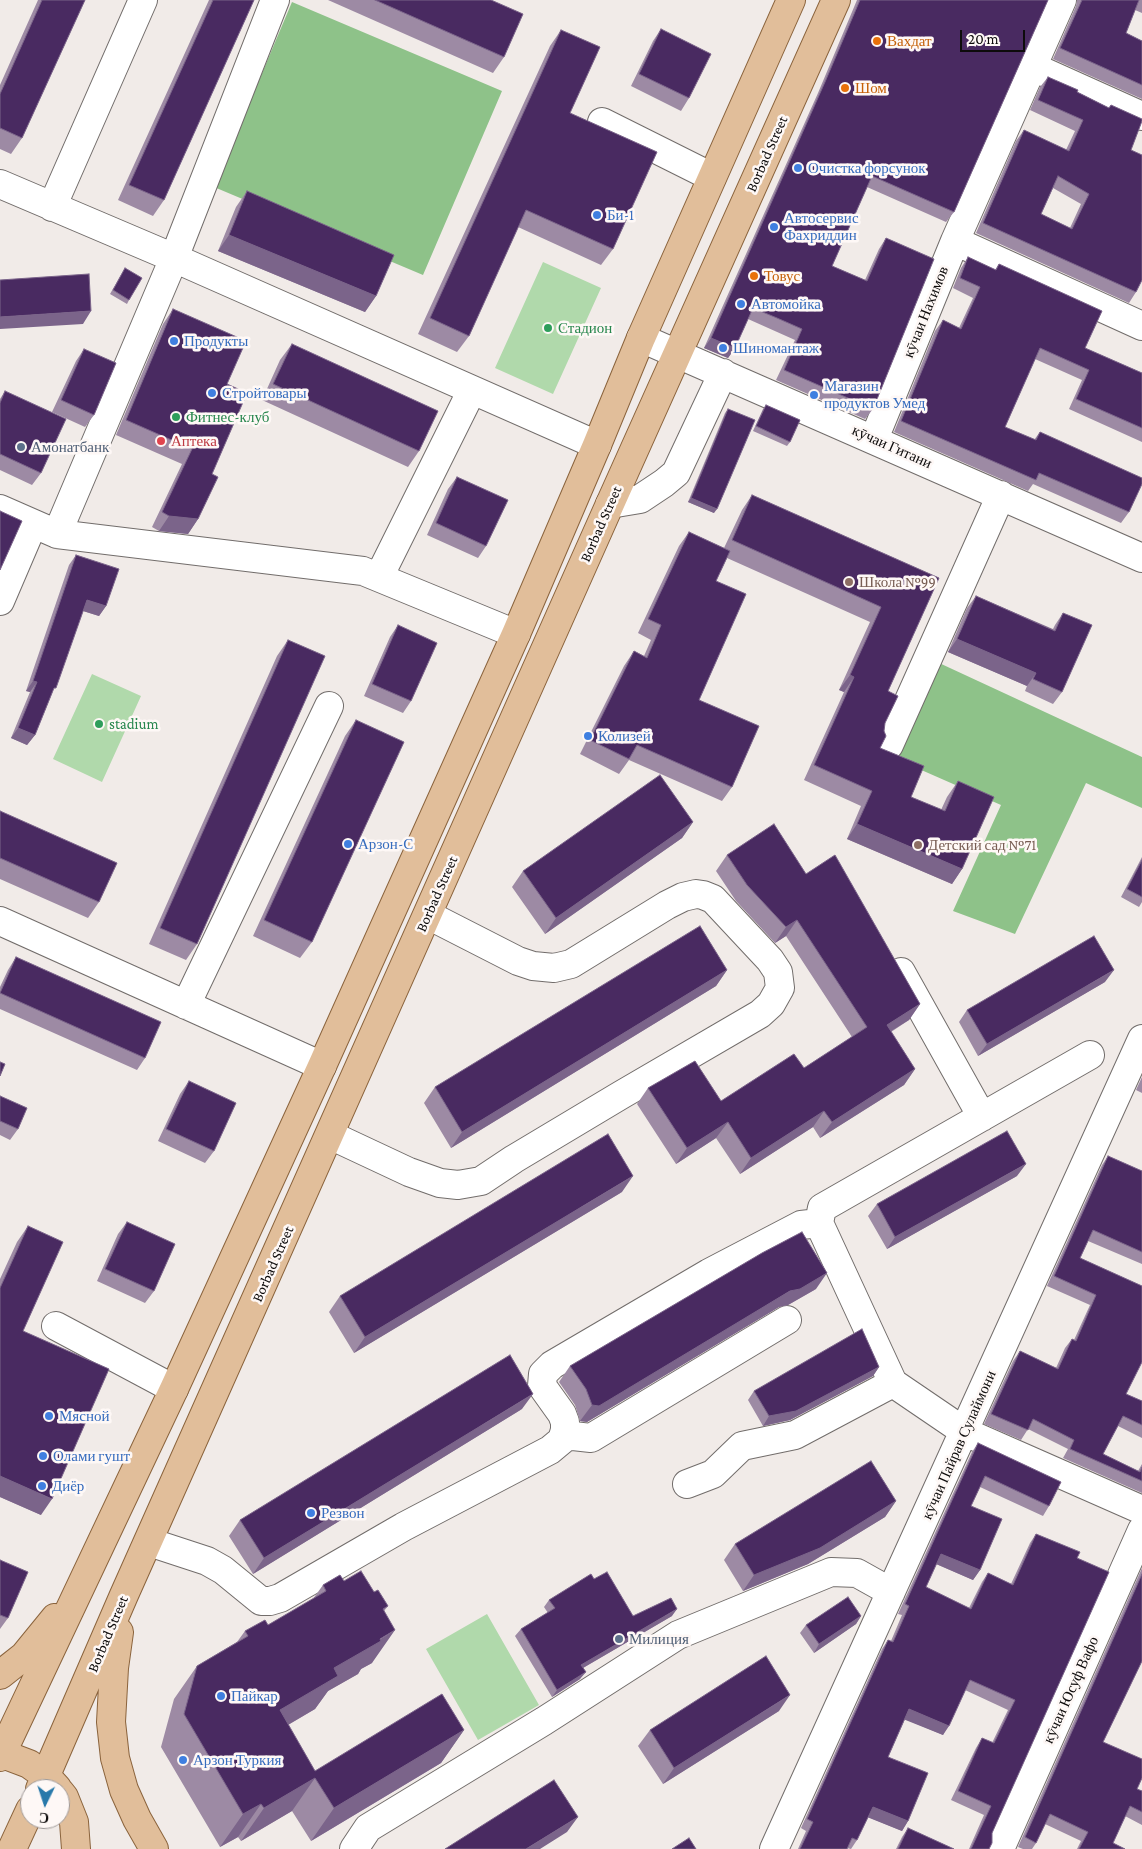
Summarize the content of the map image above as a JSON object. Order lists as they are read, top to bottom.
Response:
{
  "streets": {
    "main road": ["Borbad Street"],
    "street": [
      "кӯчаи Нахимов",
      "кӯчаи Гитани",
      "кӯчаи Пайрав Сулаймони",
      "кӯчаи Юсуф Вафо"
    ]
  },
  "crossings": [
    ["Borbad Street", "кӯчаи Гитани"],
    ["кӯчаи Нахимов", "кӯчаи Гитани"]
  ],
  "places": [
    "Вахдат",
    "Шом",
    "Очистка форсунок",
    "Би-1",
    "Автосервис Фахриддин",
    "Товус",
    "Автомойка",
    "Стадион",
    "Продукты",
    "Шиномантаж",
    "Стройтовары",
    "Магазин продуктов Умед",
    "Фитнес-клуб",
    "Аптека",
    "Амонатбанк",
    "Школа №99",
    "stadium",
    "Колизей",
    "Арзон-С",
    "Детский сад №71",
    "Мясной",
    "Олами гушт",
    "Диëр",
    "Резвон",
    "Милиция",
    "Пайкар",
    "Арзон Туркия"
  ],
  "scale_bar": "20 m",
  "north": "bottom"
}
